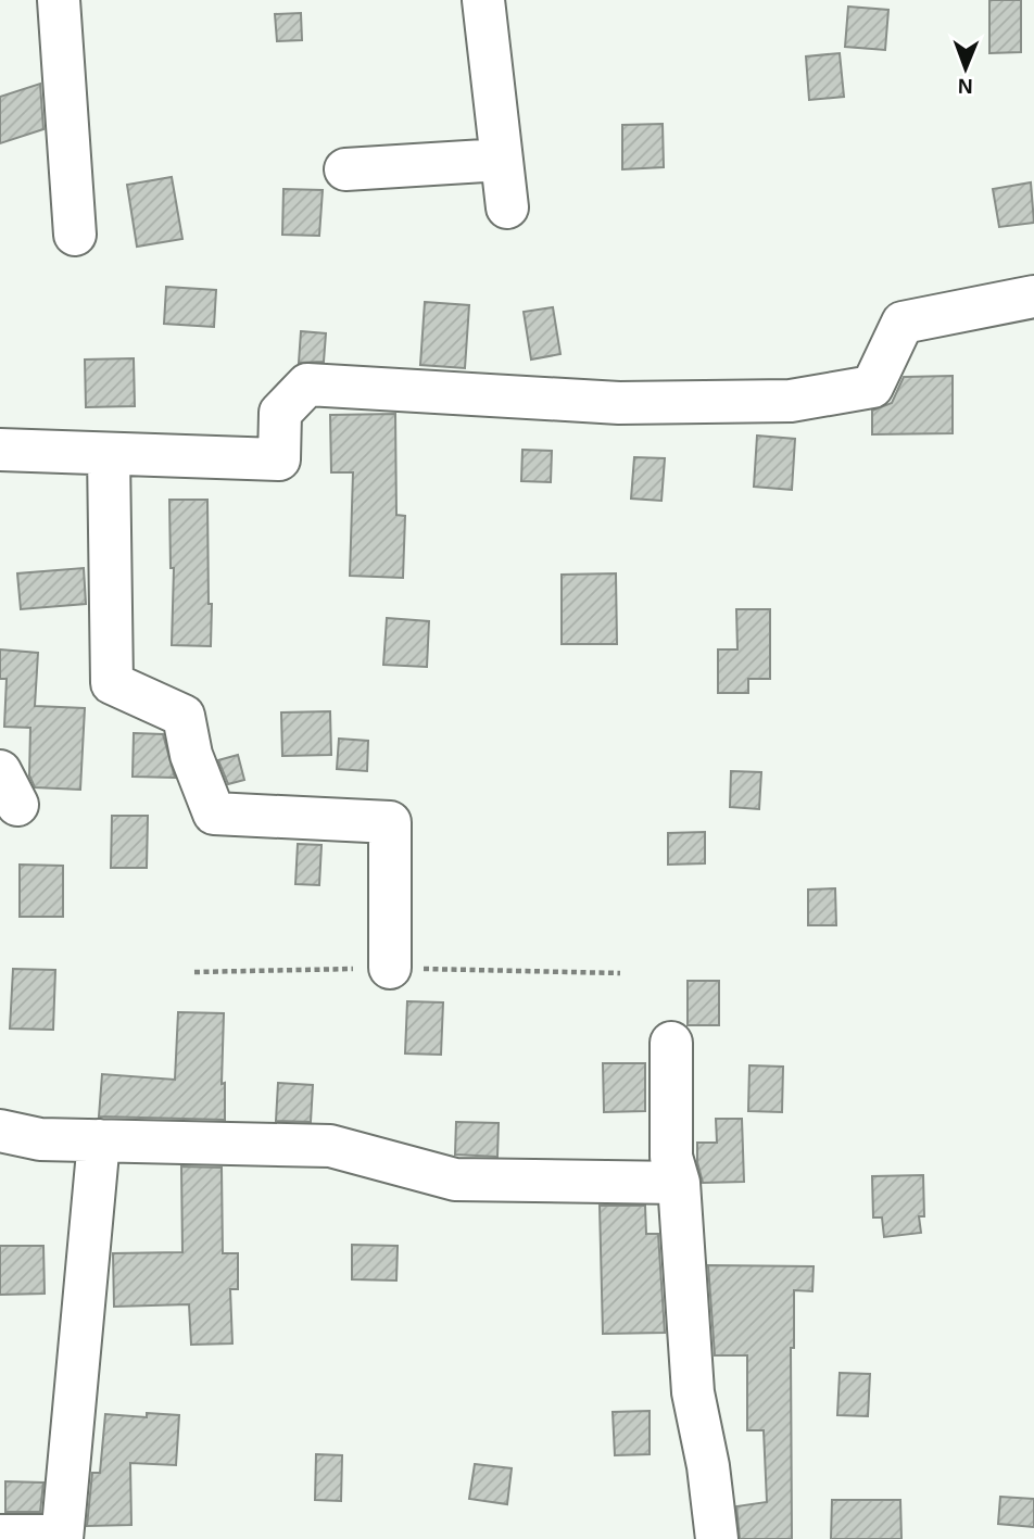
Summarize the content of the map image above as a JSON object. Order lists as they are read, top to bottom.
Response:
{
  "north": "bottom"
}
